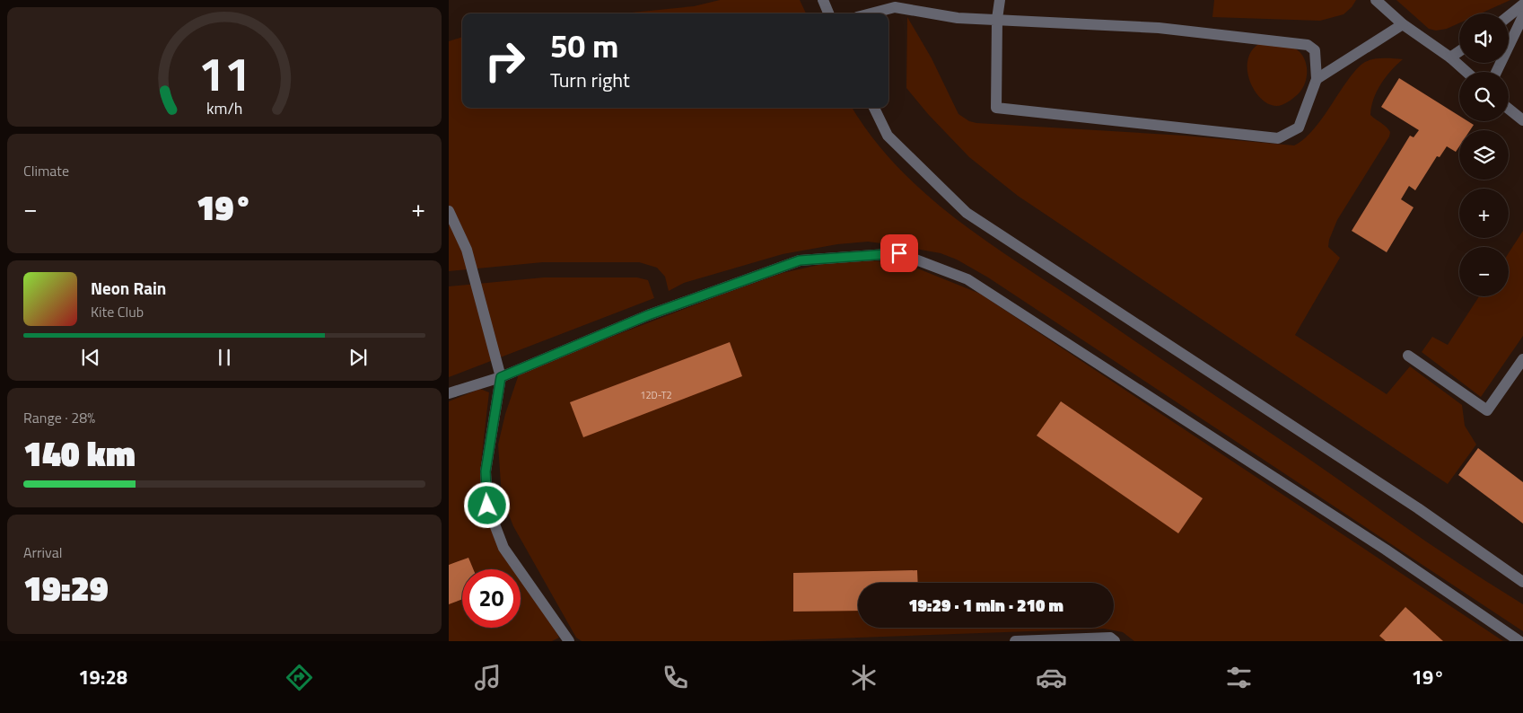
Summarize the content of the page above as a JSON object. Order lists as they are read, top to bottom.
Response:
{
  "house_numbers": ["12D-T2"],
  "page": {
    "map_buttons": ["+", "−"],
    "turn": ["50 m", "Turn right"],
    "tile": [
      "Climate",
      ["Range · 28%", "140 km"],
      ["Arrival", "19:29"]
    ],
    "heat": ["−", "19°", "+"],
    "song": ["Neon Rain", "Kite Club"],
    "limit": "20",
    "trip": "19:29 · 1 min · 210 m",
    "tabs": ["19:28", "19°"],
    "gauge": ["11", "km/h"]
  }
}
